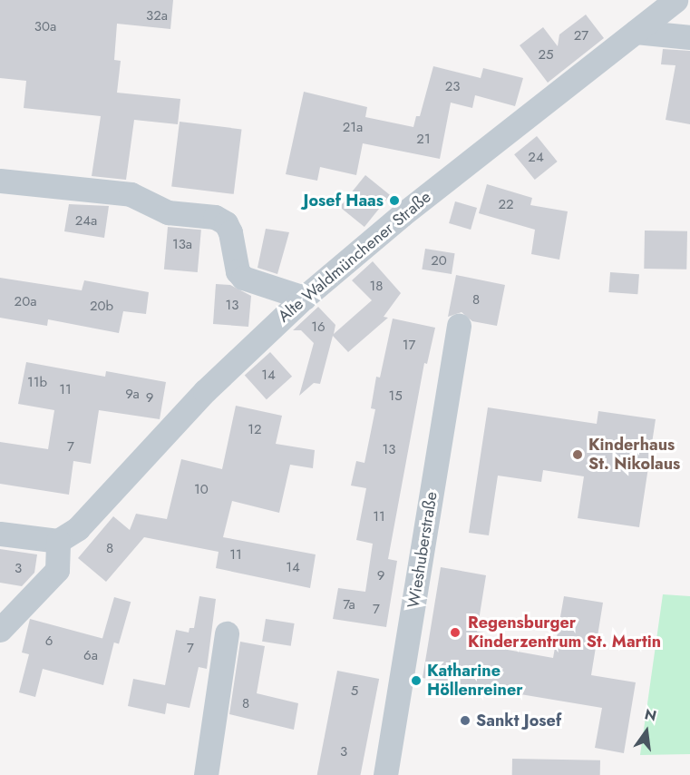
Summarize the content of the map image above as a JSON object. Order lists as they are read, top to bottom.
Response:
{
  "streets": {
    "street": ["Alte Waldmünchener Straße", "Wieshuberstraße"]
  },
  "places": [
    "Josef Haas",
    "Kinderhaus St. Nikolaus",
    "Regensburger Kinderzentrum St. Martin",
    "Katharine Höllenreiner",
    "Sankt Josef"
  ],
  "house_numbers": [
    "32a",
    "30a",
    "27",
    "25",
    "23",
    "21a",
    "21",
    "24",
    "22",
    "24a",
    "13a",
    "20",
    "18",
    "8",
    "20a",
    "13",
    "20b",
    "16",
    "17",
    "14",
    "11b",
    "11",
    "9a",
    "15",
    "9",
    "12",
    "7",
    "13",
    "10",
    "11",
    "8",
    "11",
    "14",
    "3",
    "9",
    "7a",
    "7",
    "6",
    "7",
    "6a",
    "5",
    "8",
    "3"
  ],
  "north": "top"
}
